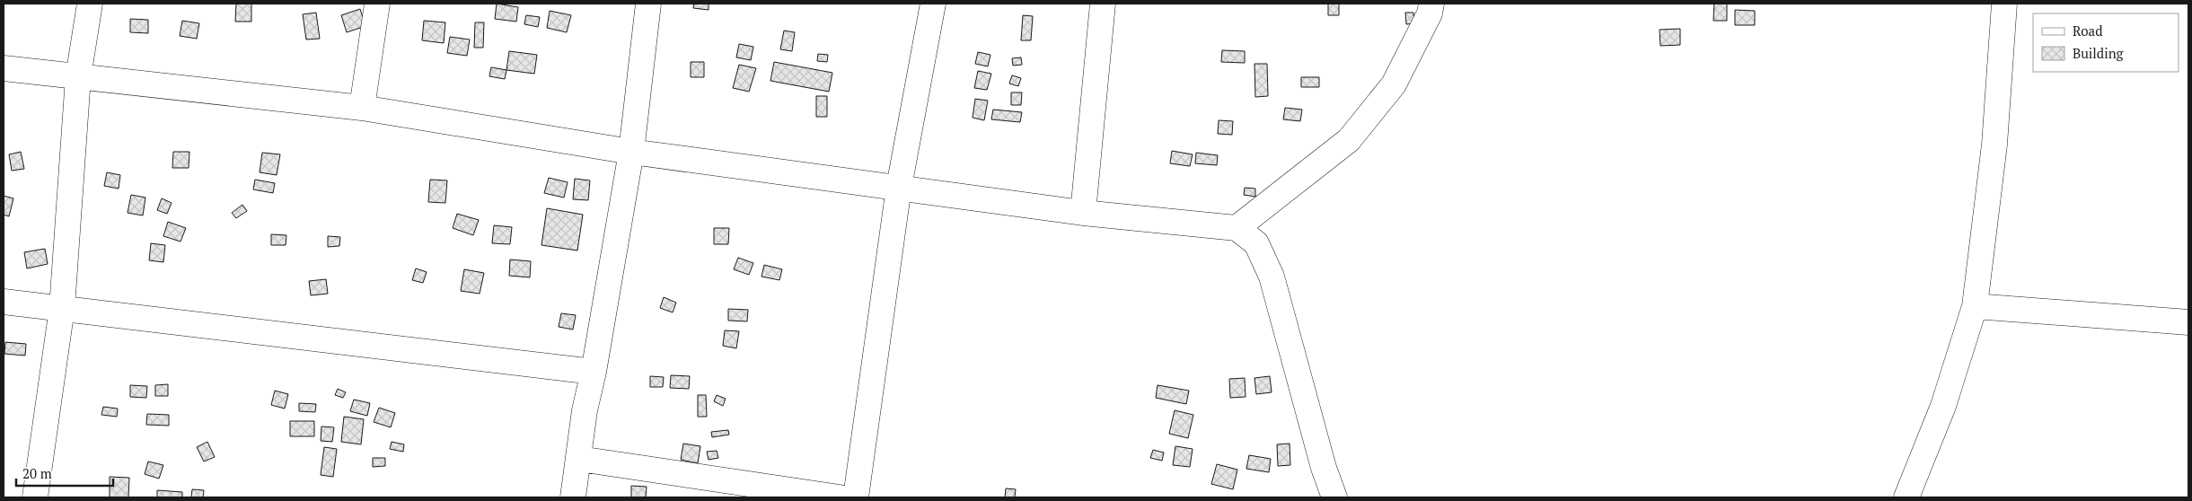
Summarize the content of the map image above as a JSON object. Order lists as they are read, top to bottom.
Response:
{
  "legend": ["Road", "Building"],
  "scale_bar": "20 m"
}
